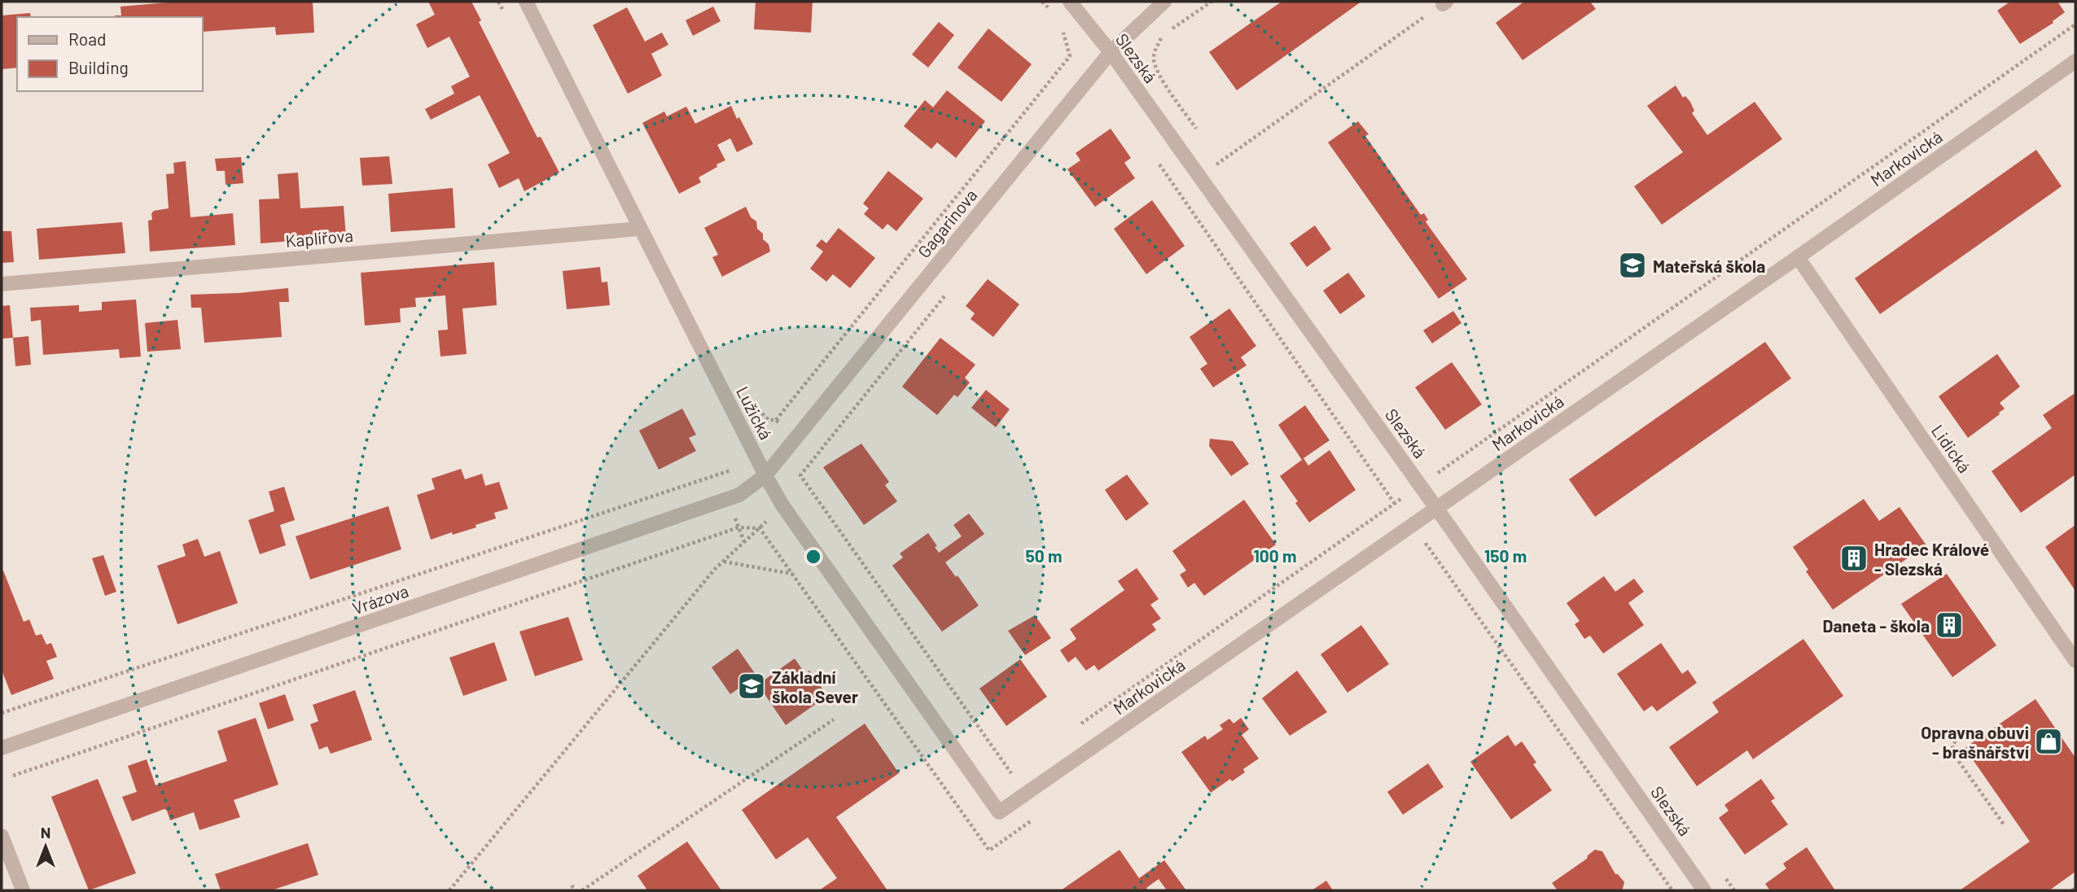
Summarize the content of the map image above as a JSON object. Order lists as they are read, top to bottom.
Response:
{
  "streets": {
    "street": [
      "Slezská",
      "Markovická",
      "Gagarinova",
      "Kaplířova",
      "Lužická",
      "Lidická",
      "Vrázova"
    ]
  },
  "crossings": [
    ["Slezská", "Markovická"],
    ["Slezská", "Gagarinova"],
    ["Markovická", "Lužická"],
    ["Markovická", "Lidická"],
    ["Gagarinova", "Lužická"],
    ["Gagarinova", "Vrázova"],
    ["Kaplířova", "Lužická"],
    ["Lužická", "Vrázova"]
  ],
  "places": {
    "school or university": ["Mateřská škola", "Základní škola Sever"],
    "building": ["Hradec Králové - Slezská", "Daneta - škola"],
    "shop": ["Opravna obuvi - brašnářství"]
  },
  "legend": ["Road", "Building"],
  "north": "top",
  "rings": ["50 m", "100 m", "150 m"]
}
